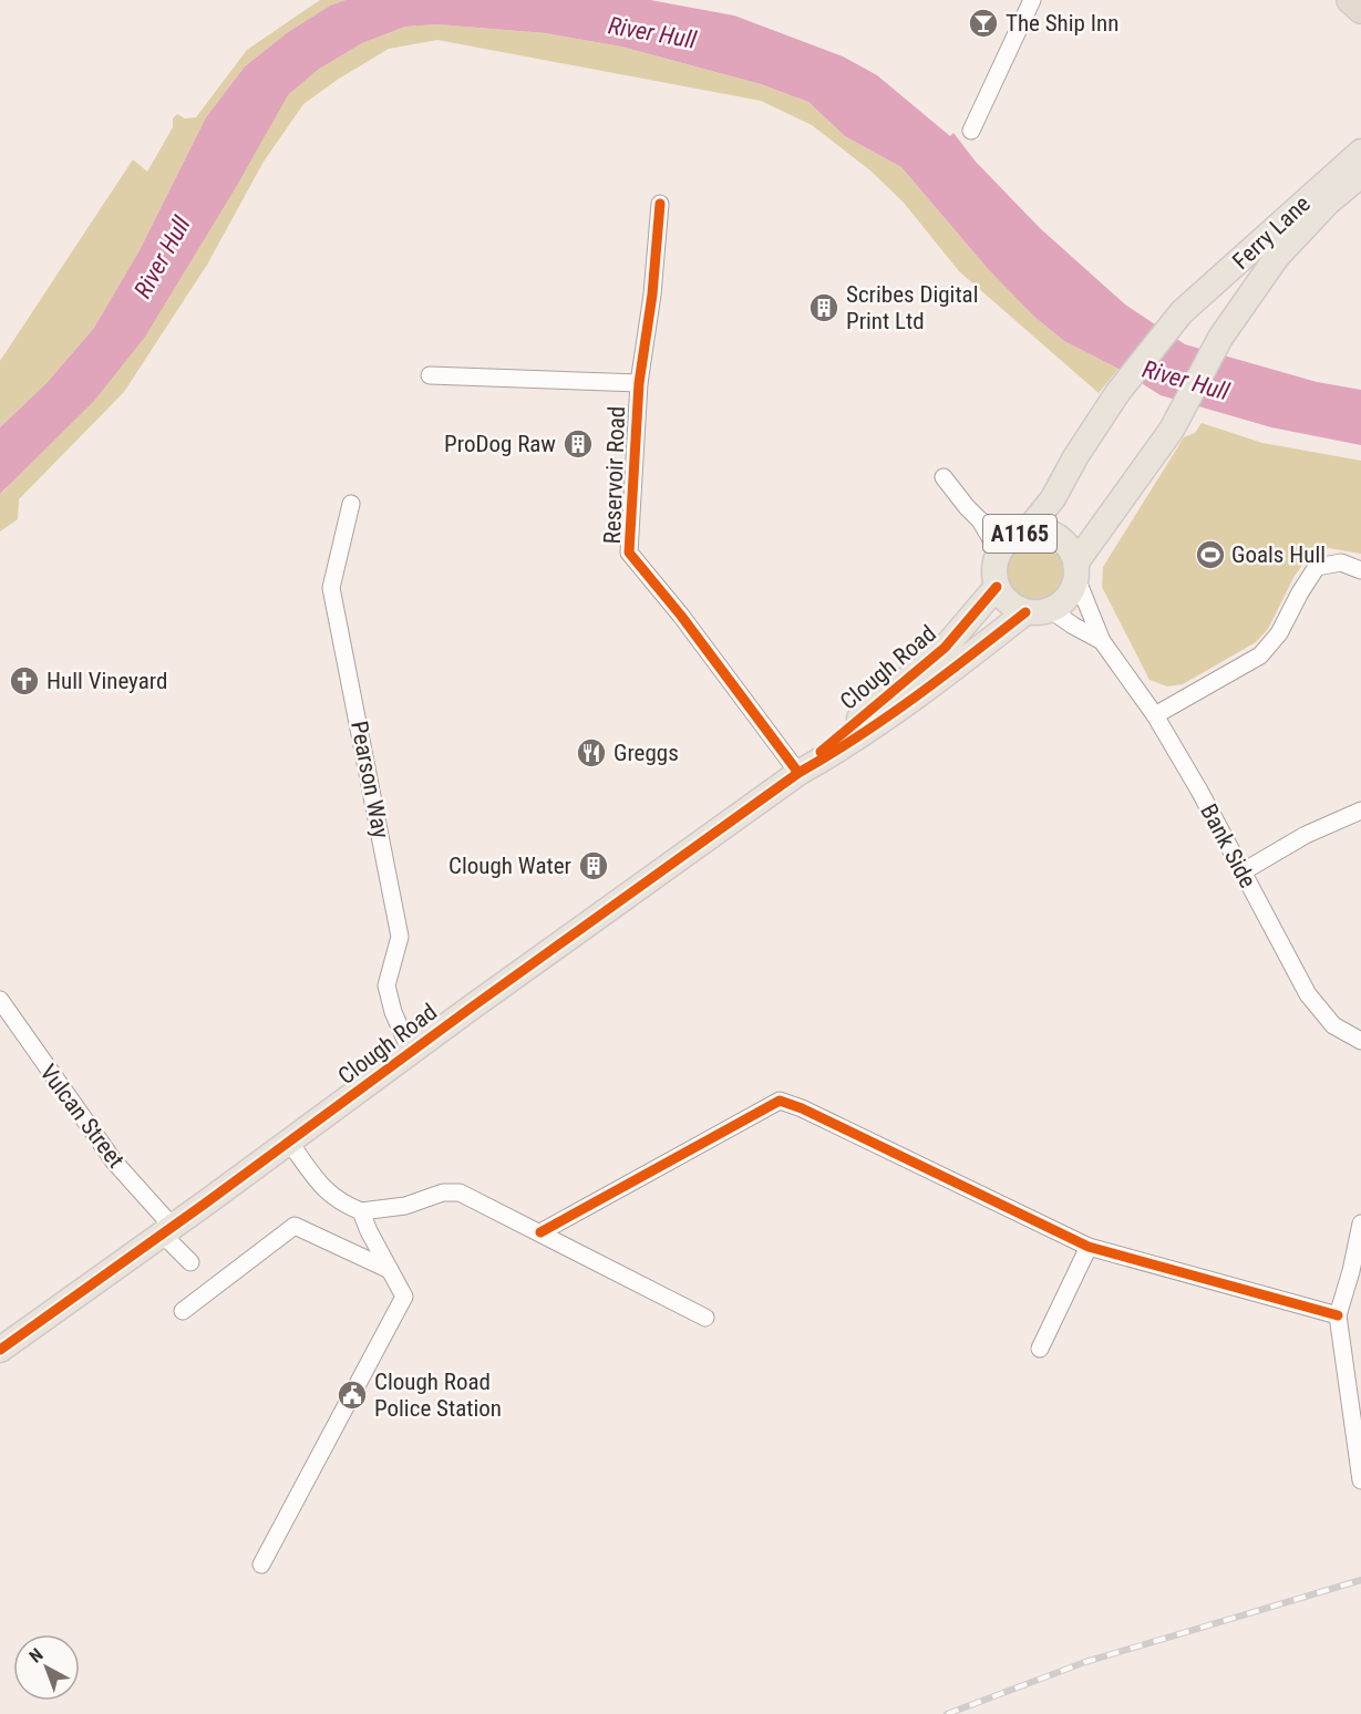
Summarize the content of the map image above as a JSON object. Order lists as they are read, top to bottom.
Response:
{
  "streets": {
    "main road": ["Ferry Lane", "A1165", "Clough Road"],
    "street": [
      "Reservoir Road",
      "Pearson Way",
      "Bank Side",
      "Vulcan Street"
    ]
  },
  "crossings": [
    ["Ferry Lane", "A1165"],
    ["Ferry Lane", "Clough Road"],
    ["Ferry Lane", "Bank Side"],
    ["Reservoir Road", "Clough Road"],
    ["A1165", "Clough Road"],
    ["A1165", "Bank Side"],
    ["Clough Road", "Pearson Way"],
    ["Clough Road", "Bank Side"],
    ["Clough Road", "Vulcan Street"]
  ],
  "water": ["River Hull"],
  "places": {
    "bar": ["The Ship Inn"],
    "building": ["Scribes Digital Print Ltd", "ProDog Raw", "Clough Water"],
    "sports": ["Goals Hull"],
    "church": ["Hull Vineyard"],
    "restaurant": ["Greggs"],
    "public building": ["Clough Road Police Station"]
  },
  "north": "top left"
}
